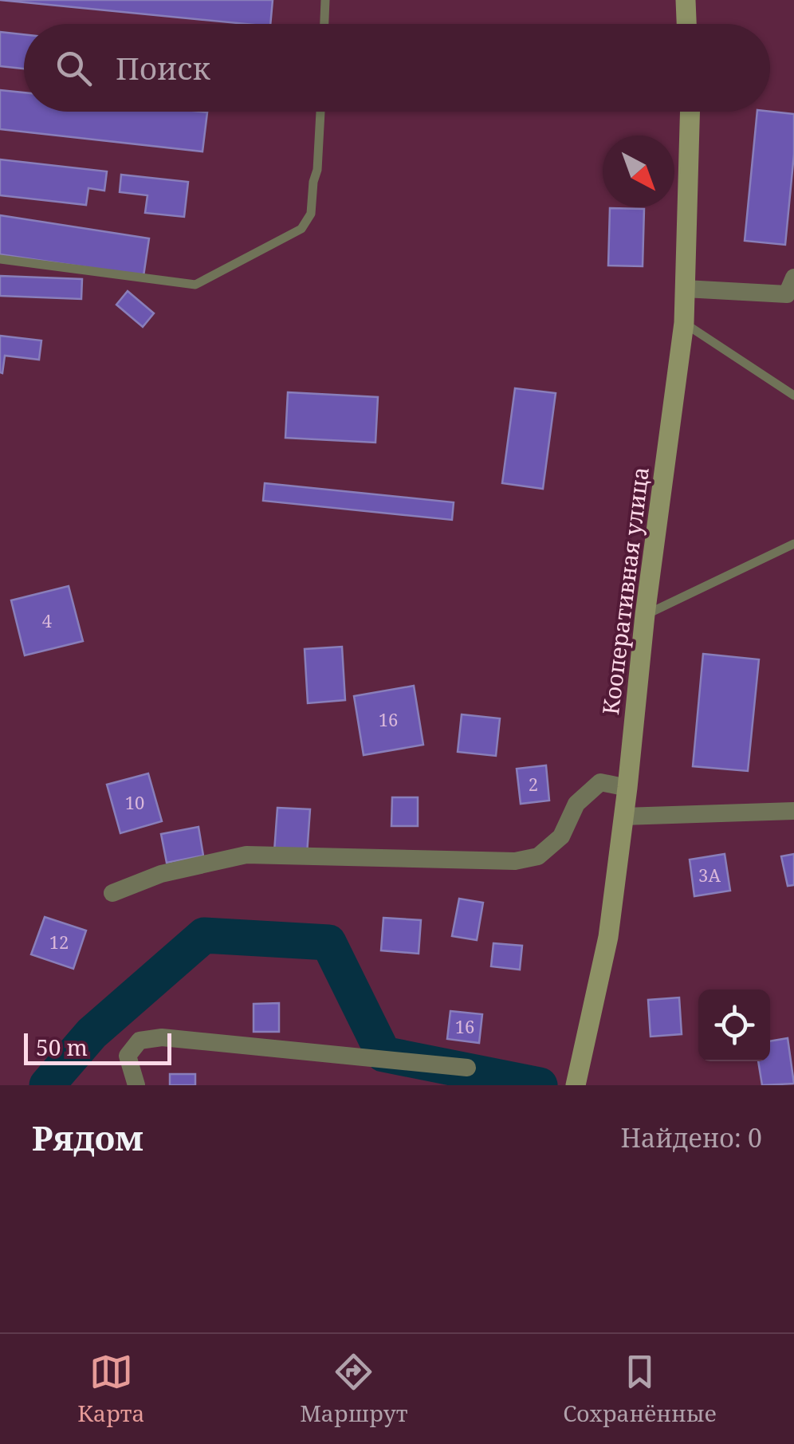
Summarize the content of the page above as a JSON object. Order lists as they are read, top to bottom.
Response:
{
  "streets": {
    "main road": ["Кооперативная улица"]
  },
  "house_numbers": [
    "4",
    "16",
    "2",
    "10",
    "3А",
    "12",
    "16"
  ],
  "scale_bar": "50 m",
  "north": "bottom right",
  "page": {
    "search": "Поиск",
    "scale": "50 m",
    "heading": ["Рядом", "Найдено: 0"],
    "nav": ["Карта", "Маршрут", "Сохранённые"]
  }
}
